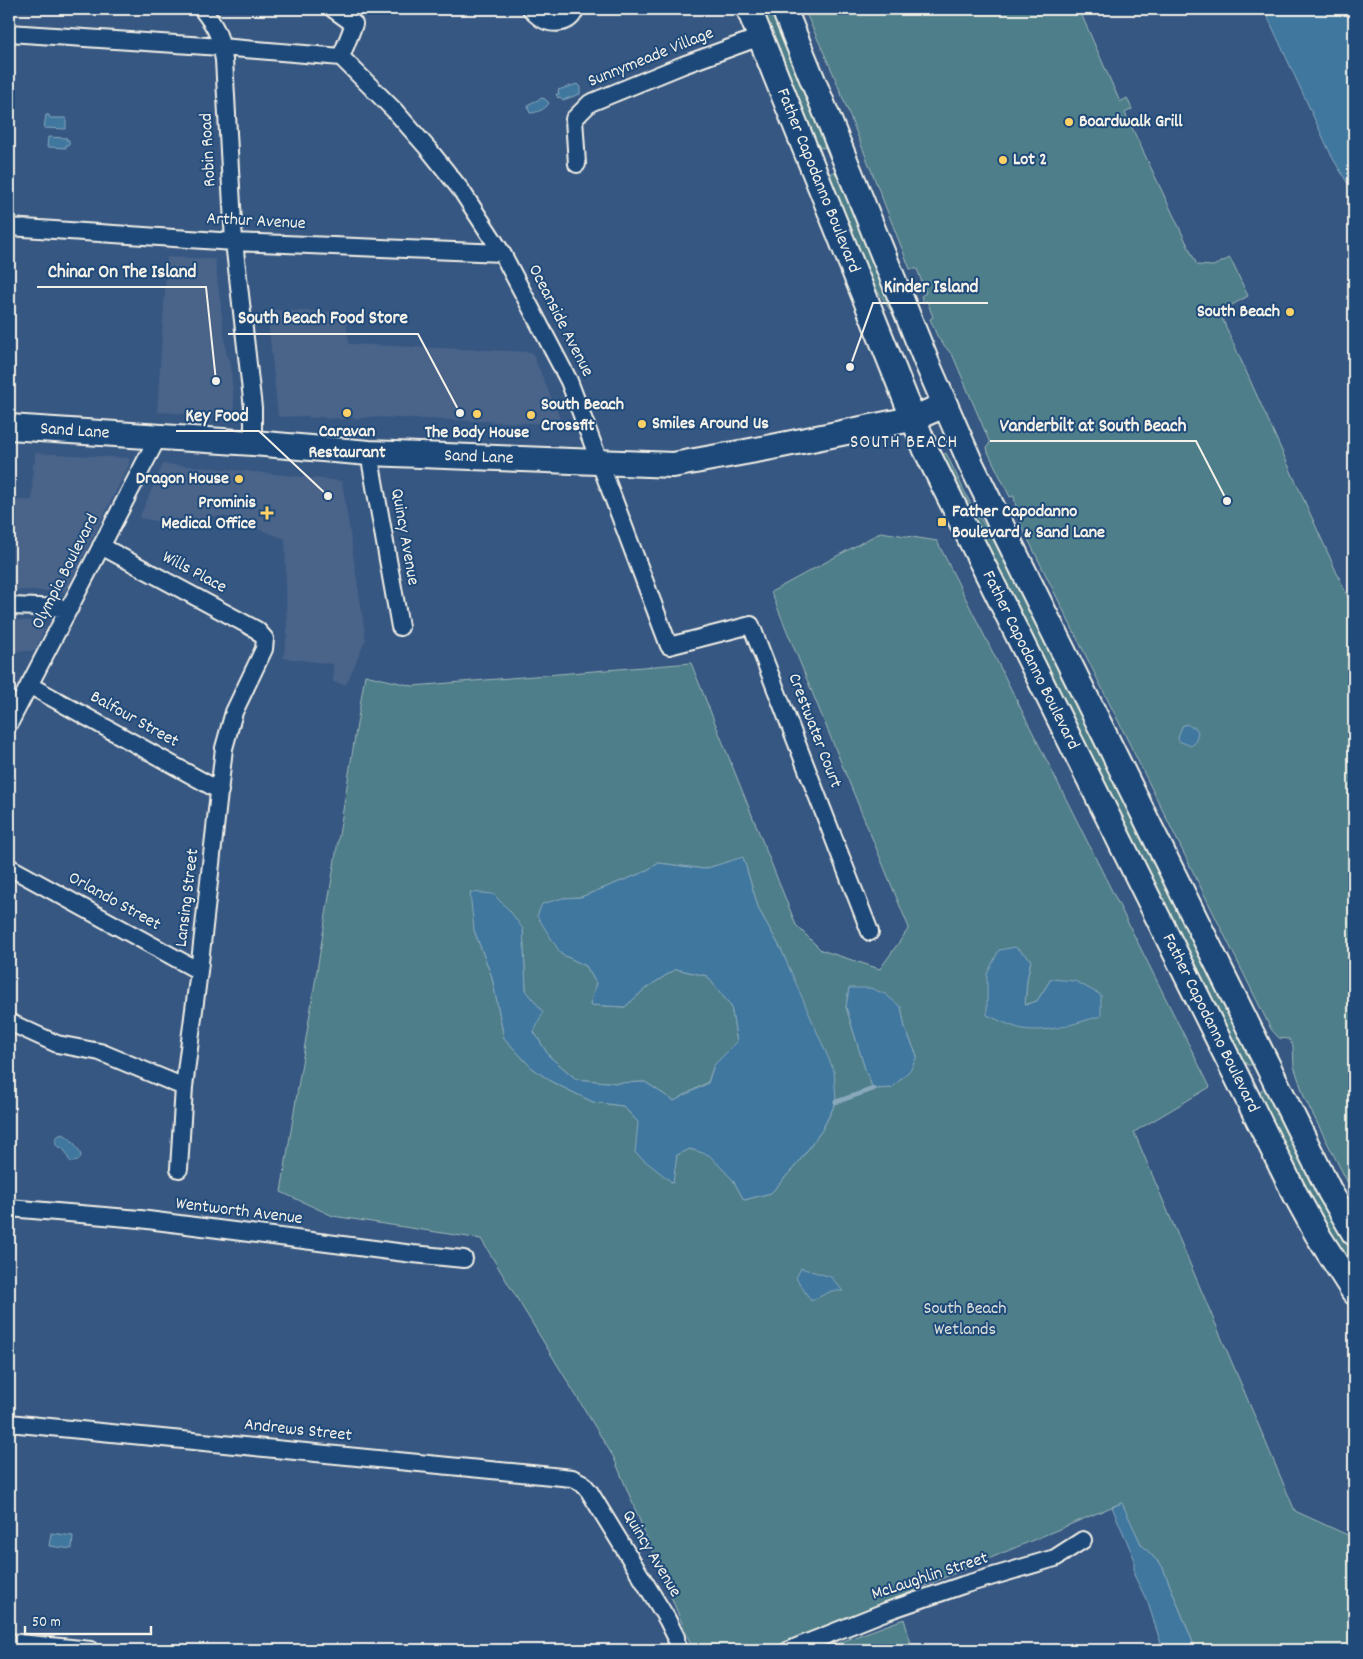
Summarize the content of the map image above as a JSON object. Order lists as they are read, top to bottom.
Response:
{
  "streets": {
    "main road": ["Father Capodanno Boulevard", "Sand Lane"],
    "street": [
      "Sunnymeade Village",
      "Robin Road",
      "Arthur Avenue",
      "Oceanside Avenue",
      "Quincy Avenue",
      "Olympia Boulevard",
      "Wills Place",
      "Balfour Street",
      "Crestwater Court",
      "Lansing Street",
      "Orlando Street",
      "Wentworth Avenue",
      "Andrews Street",
      "McLaughlin Street"
    ]
  },
  "crossings": [
    ["Sunnymeade Village", "Father Capodanno Boulevard"],
    ["Robin Road", "Arthur Avenue"],
    ["Robin Road", "Sand Lane"],
    ["Father Capodanno Boulevard", "Sand Lane"],
    ["Arthur Avenue", "Oceanside Avenue"],
    ["Oceanside Avenue", "Sand Lane"],
    ["Oceanside Avenue", "Crestwater Court"],
    ["Sand Lane", "Quincy Avenue"],
    ["Sand Lane", "Olympia Boulevard"],
    ["Quincy Avenue", "Andrews Street"],
    ["Olympia Boulevard", "Wills Place"],
    ["Olympia Boulevard", "Balfour Street"],
    ["Wills Place", "Lansing Street"],
    ["Balfour Street", "Lansing Street"],
    ["Lansing Street", "Orlando Street"]
  ],
  "districts": ["SOUTH BEACH"],
  "parks": ["South Beach Wetlands"],
  "places": {
    "other": [
      "Boardwalk Grill",
      "Lot 2",
      "South Beach",
      "Kinder Island",
      "Chinar On The Island",
      "Caravan Restaurant",
      "South Beach Food Store",
      "The Body House",
      "South Beach Crossfit",
      "Smiles Around Us",
      "Dragon House",
      "Key Food",
      "Vanderbilt at South Beach"
    ],
    "health": ["Prominis Medical Office"],
    "transit": ["Father Capodanno Boulevard & Sand Lane"]
  },
  "scale_bar": "50 m"
}
